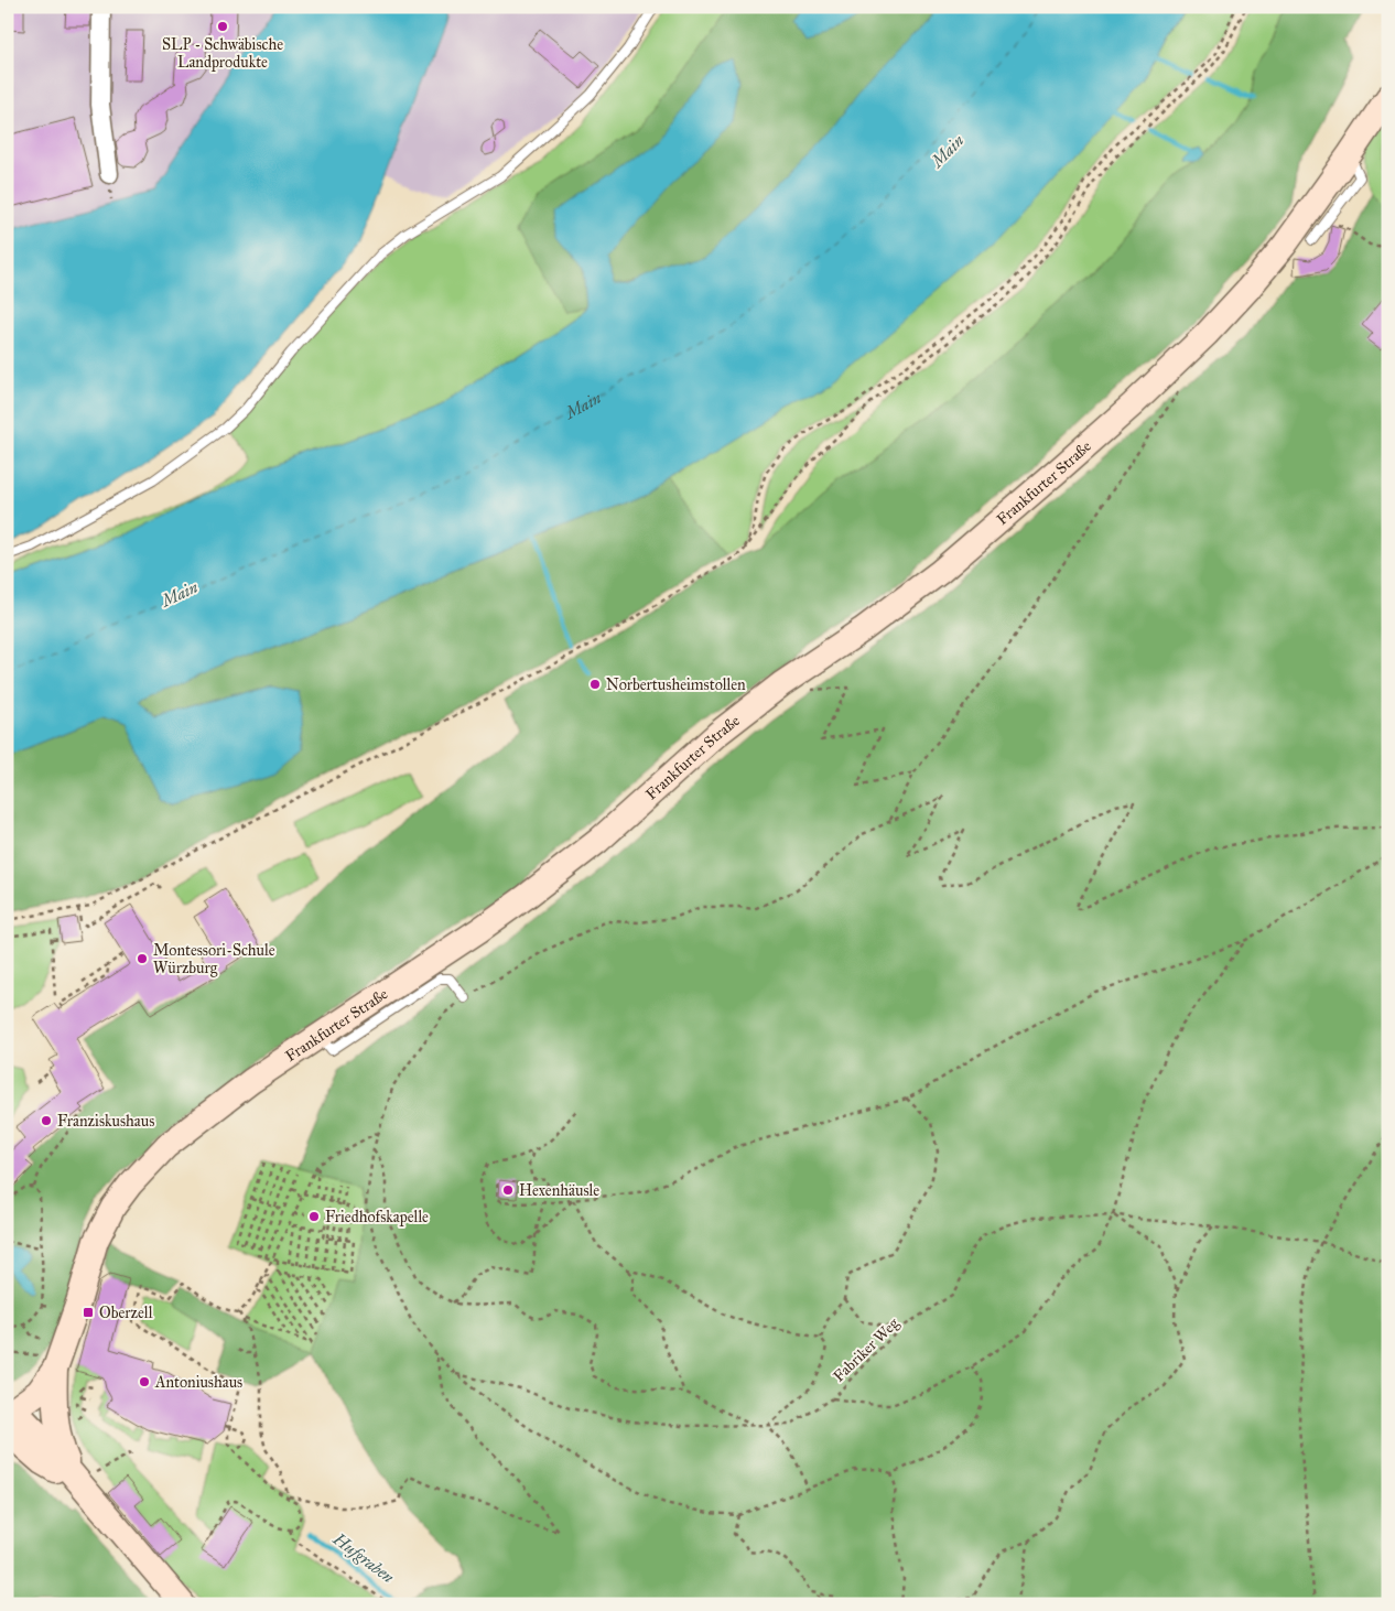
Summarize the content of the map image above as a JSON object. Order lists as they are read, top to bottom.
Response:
{
  "streets": {
    "main road": ["Frankfurter Straße"],
    "path": ["Fabriker Weg"]
  },
  "water": ["Main", "Hufgraben"],
  "places": {
    "other": [
      "SLP - Schwäbische Landprodukte",
      "Norbertusheimstollen",
      "Montessori-Schule Würzburg",
      "Franziskushaus",
      "Hexenhäusle",
      "Friedhofskapelle",
      "Antoniushaus"
    ],
    "transit": ["Oberzell"]
  }
}
